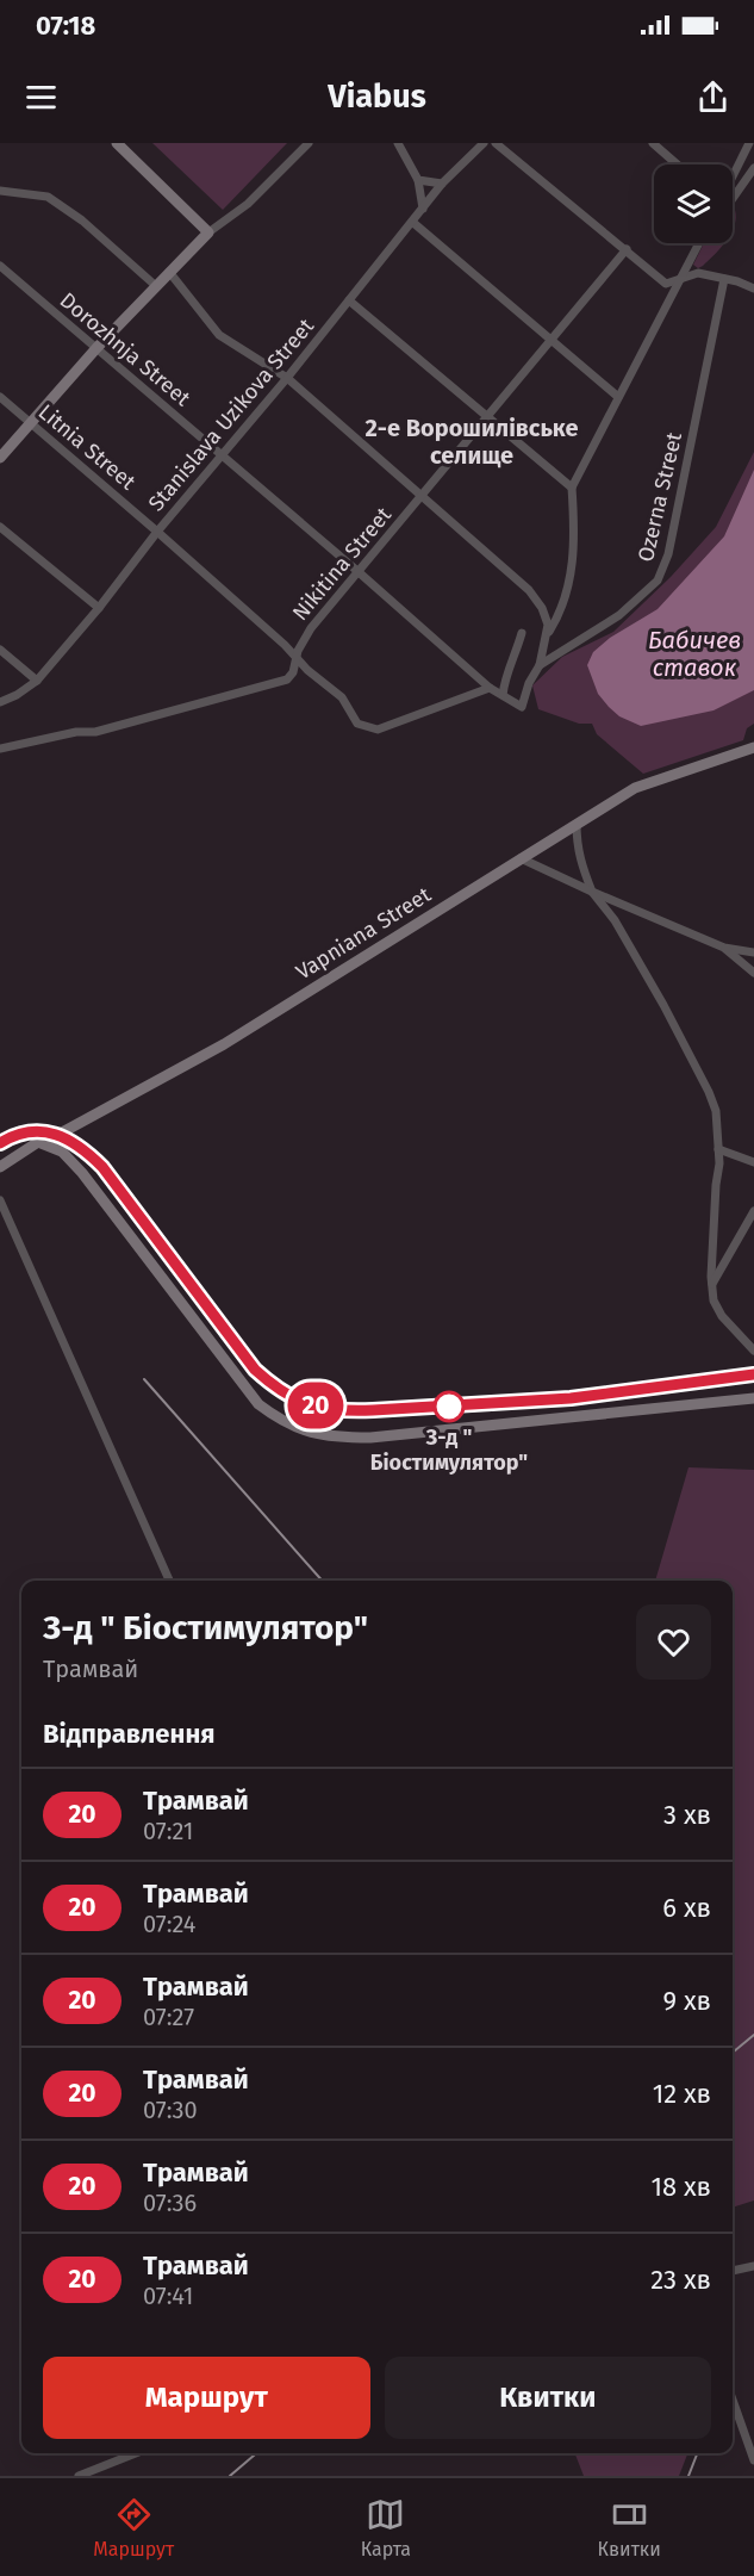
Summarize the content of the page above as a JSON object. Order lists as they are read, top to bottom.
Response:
{
  "streets": {
    "street": [
      "Dorozhnja Street",
      "Stanislava Uzikova Street",
      "Litnia Street",
      "Ozerna Street",
      "Nikitina Street",
      "Vapniana Street"
    ]
  },
  "crossings": [
    ["Dorozhnja Street", "Stanislava Uzikova Street"],
    ["Dorozhnja Street", "Litnia Street"],
    ["Dorozhnja Street", "Ozerna Street"],
    ["Dorozhnja Street", "Nikitina Street"],
    ["Stanislava Uzikova Street", "Litnia Street"],
    ["Litnia Street", "Nikitina Street"]
  ],
  "districts": ["2-е Ворошилівське селище"],
  "water": ["Бабичев ставок"],
  "places": ["З-д \" Біостимулятор\""],
  "lines": ["tram line 20"],
  "page": {
    "status": "07:18",
    "header": "Viabus",
    "on_map": "20",
    "heading": [
      ["З-д \" Біостимулятор\"", "Трамвай"],
      "Відправлення"
    ],
    "list": [
      {
        "mark": "20",
        "name": "Трамвай",
        "note": "07:21",
        "value": "3 хв"
      },
      {
        "mark": "20",
        "name": "Трамвай",
        "note": "07:24",
        "value": "6 хв"
      },
      {
        "mark": "20",
        "name": "Трамвай",
        "note": "07:27",
        "value": "9 хв"
      },
      {
        "mark": "20",
        "name": "Трамвай",
        "note": "07:30",
        "value": "12 хв"
      },
      {
        "mark": "20",
        "name": "Трамвай",
        "note": "07:36",
        "value": "18 хв"
      },
      {
        "mark": "20",
        "name": "Трамвай",
        "note": "07:41",
        "value": "23 хв"
      }
    ],
    "buttons": ["Маршрут", "Квитки"],
    "tabs": ["Маршрут", "Карта", "Квитки"]
  }
}
